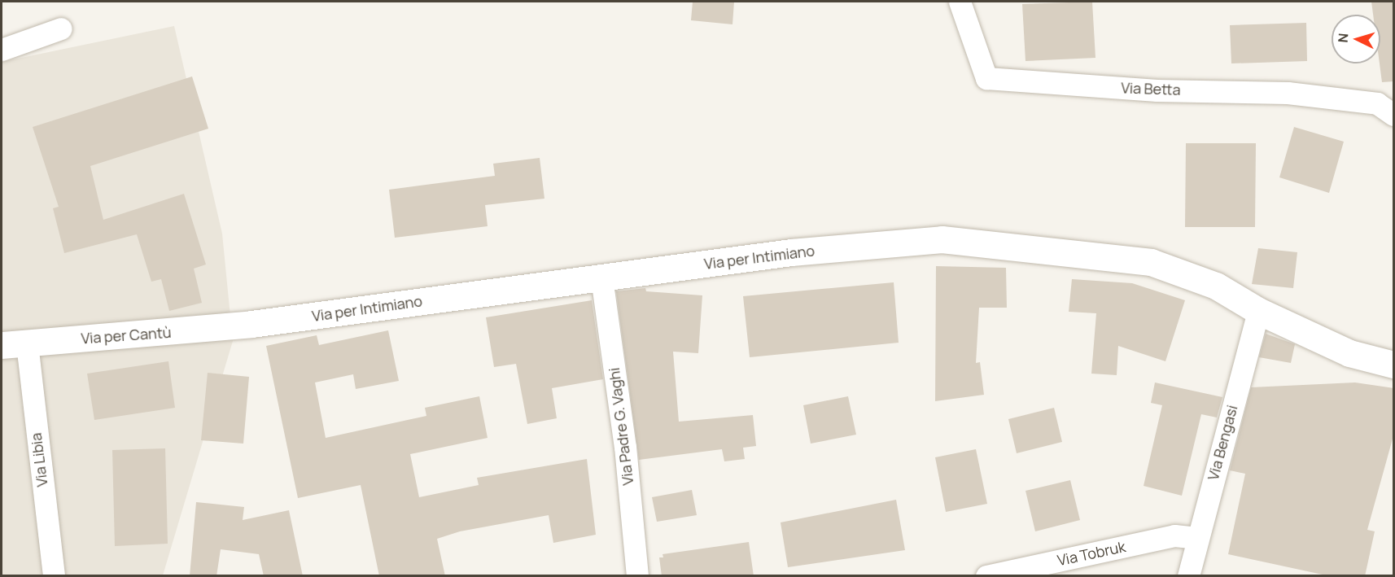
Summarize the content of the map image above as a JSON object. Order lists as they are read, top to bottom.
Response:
{
  "streets": {
    "street": [
      "Via Betta",
      "Via per Intimiano",
      "Via per Cantù",
      "Via Padre G. Vaghi",
      "Via Bengasi",
      "Via Libia",
      "Via Tobruk"
    ]
  },
  "crossings": [
    ["Via per Intimiano", "Via per Cantù"],
    ["Via per Intimiano", "Via Padre G. Vaghi"],
    ["Via per Intimiano", "Via Bengasi"],
    ["Via per Cantù", "Via Libia"],
    ["Via Bengasi", "Via Tobruk"]
  ],
  "north": "left"
}
